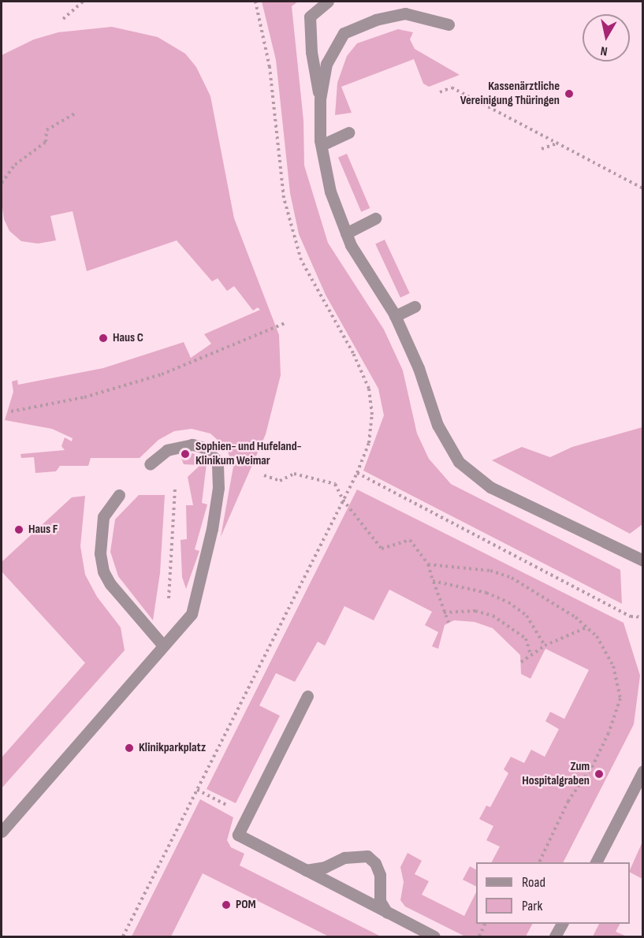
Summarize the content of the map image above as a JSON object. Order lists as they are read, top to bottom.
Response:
{
  "places": [
    "Kassenärztliche Vereinigung Thüringen",
    "Haus C",
    "Sophien- und Hufeland- Klinikum Weimar",
    "Haus F",
    "Klinikparkplatz",
    "Zum Hospitalgraben",
    "POM"
  ],
  "legend": ["Road", "Park"],
  "north": "bottom"
}
